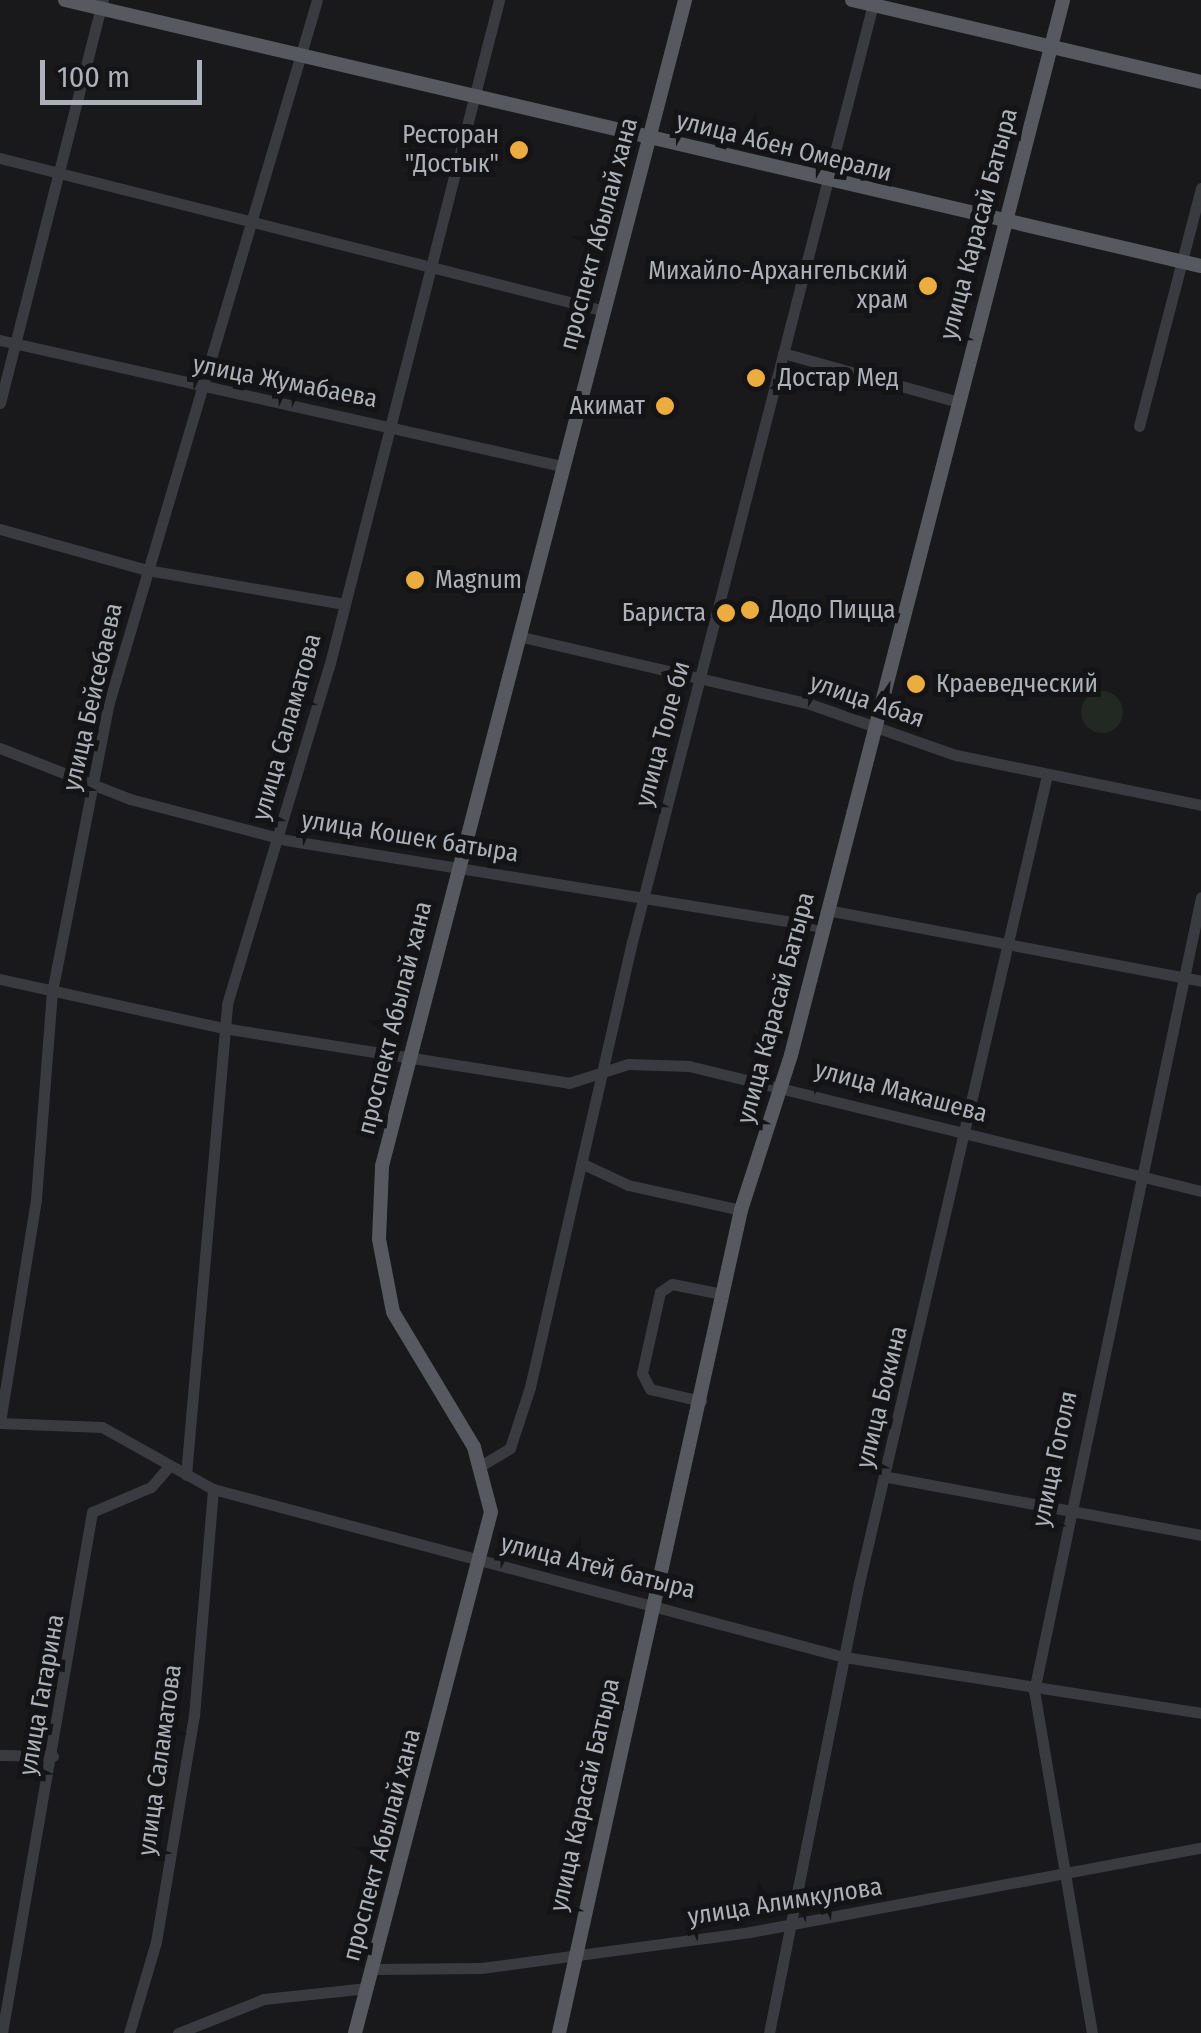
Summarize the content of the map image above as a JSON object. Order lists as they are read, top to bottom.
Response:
{
  "streets": {
    "main road": ["улица Абен Омерали", "улица Карасай Батыра", "проспект Абылай хана"],
    "street": [
      "улица Жумабаева",
      "улица Бейсебаева",
      "улица Абая",
      "улица Саламатова",
      "улица Толе би",
      "улица Кошек батыра",
      "улица Макашева",
      "улица Бокина",
      "улица Гоголя",
      "улица Атей батыра",
      "улица Гагарина",
      "улица Алимкулова"
    ]
  },
  "crossings": [
    ["улица Абен Омерали", "улица Карасай Батыра"],
    ["улица Абен Омерали", "проспект Абылай хана"],
    ["улица Абен Омерали", "улица Бейсебаева"],
    ["улица Абен Омерали", "улица Саламатова"],
    ["улица Абен Омерали", "улица Толе би"],
    ["улица Карасай Батыра", "улица Абая"],
    ["улица Карасай Батыра", "улица Кошек батыра"],
    ["улица Карасай Батыра", "улица Макашева"],
    ["улица Карасай Батыра", "улица Атей батыра"],
    ["улица Карасай Батыра", "улица Алимкулова"],
    ["проспект Абылай хана", "улица Жумабаева"],
    ["проспект Абылай хана", "улица Абая"],
    ["проспект Абылай хана", "улица Толе би"],
    ["проспект Абылай хана", "улица Кошек батыра"],
    ["проспект Абылай хана", "улица Макашева"],
    ["проспект Абылай хана", "улица Атей батыра"],
    ["проспект Абылай хана", "улица Алимкулова"],
    ["улица Жумабаева", "улица Бейсебаева"],
    ["улица Жумабаева", "улица Саламатова"],
    ["улица Бейсебаева", "улица Кошек батыра"],
    ["улица Бейсебаева", "улица Макашева"],
    ["улица Бейсебаева", "улица Атей батыра"],
    ["улица Абая", "улица Толе би"],
    ["улица Абая", "улица Бокина"],
    ["улица Саламатова", "улица Кошек батыра"],
    ["улица Саламатова", "улица Макашева"],
    ["улица Саламатова", "улица Атей батыра"],
    ["улица Толе би", "улица Кошек батыра"],
    ["улица Толе би", "улица Макашева"],
    ["улица Макашева", "улица Бокина"],
    ["улица Макашева", "улица Гоголя"],
    ["улица Бокина", "улица Атей батыра"],
    ["улица Бокина", "улица Алимкулова"],
    ["улица Гоголя", "улица Атей батыра"],
    ["улица Гоголя", "улица Алимкулова"],
    ["улица Атей батыра", "улица Гагарина"]
  ],
  "places": [
    "Ресторан \"Достык\"",
    "Михайло-Архангельский храм",
    "Достар Мед",
    "Акимат",
    "Magnum",
    "Додо Пицца",
    "Бариста",
    "Краеведческий"
  ],
  "scale_bar": "100 m"
}
